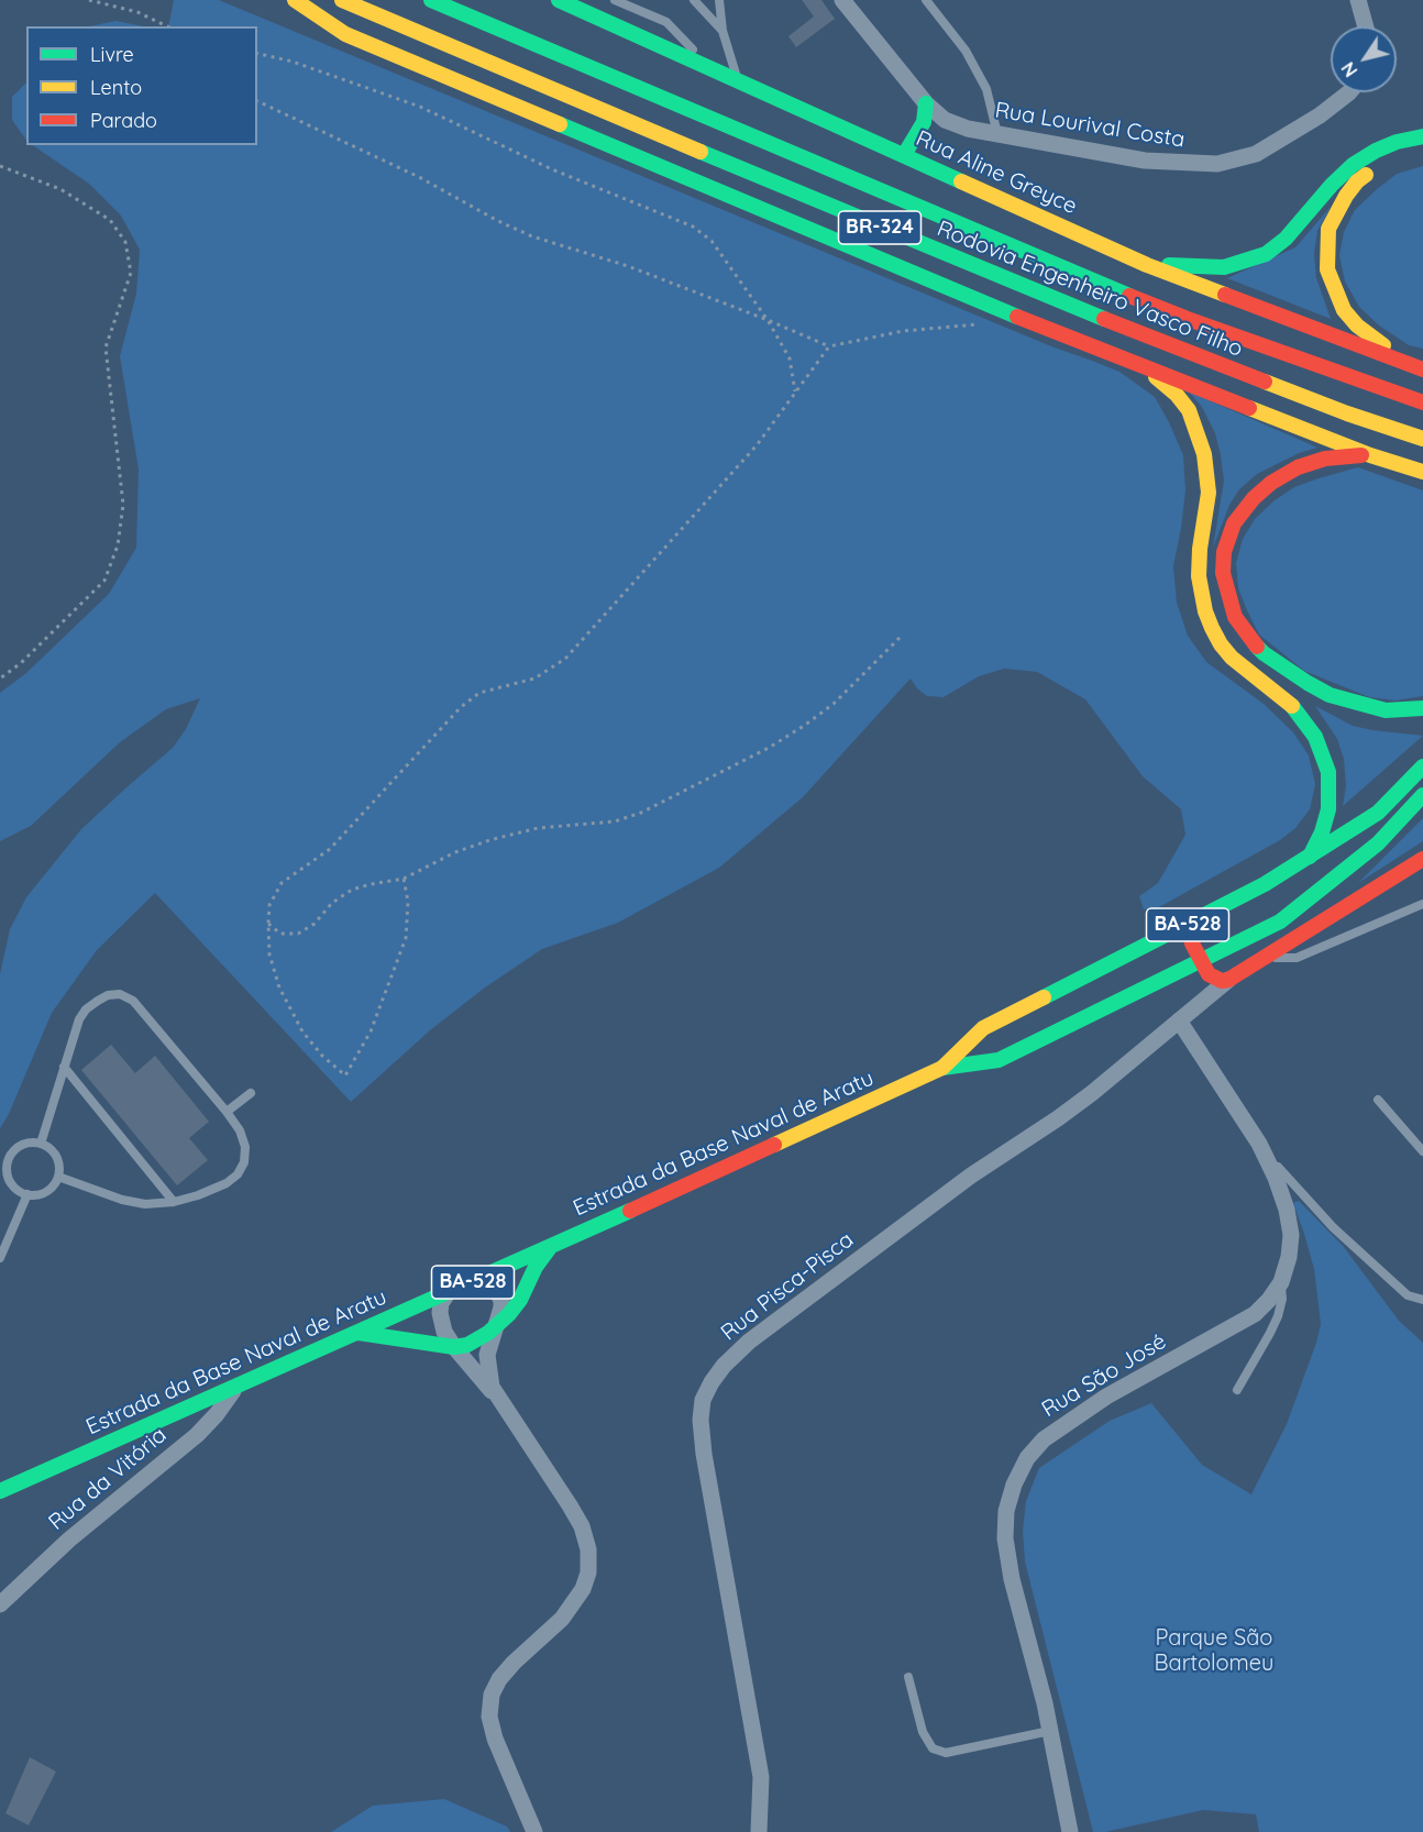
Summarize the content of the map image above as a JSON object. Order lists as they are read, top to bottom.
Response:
{
  "streets": {
    "main road": [
      "Rua Aline Greyce",
      "BR-324",
      "Rodovia Engenheiro Vasco Filho",
      "BA-528",
      "Estrada da Base Naval de Aratu"
    ],
    "street": [
      "Rua Lourival Costa",
      "Rua Pisca-Pisca",
      "Rua São José",
      "Rua da Vitória"
    ]
  },
  "crossings": [
    ["Estrada da Base Naval de Aratu", "Rua da Vitória"],
    ["Rua Pisca-Pisca", "Rua São José"]
  ],
  "parks": ["Parque São Bartolomeu"],
  "legend": ["Livre", "Lento", "Parado"],
  "north": "bottom left"
}
